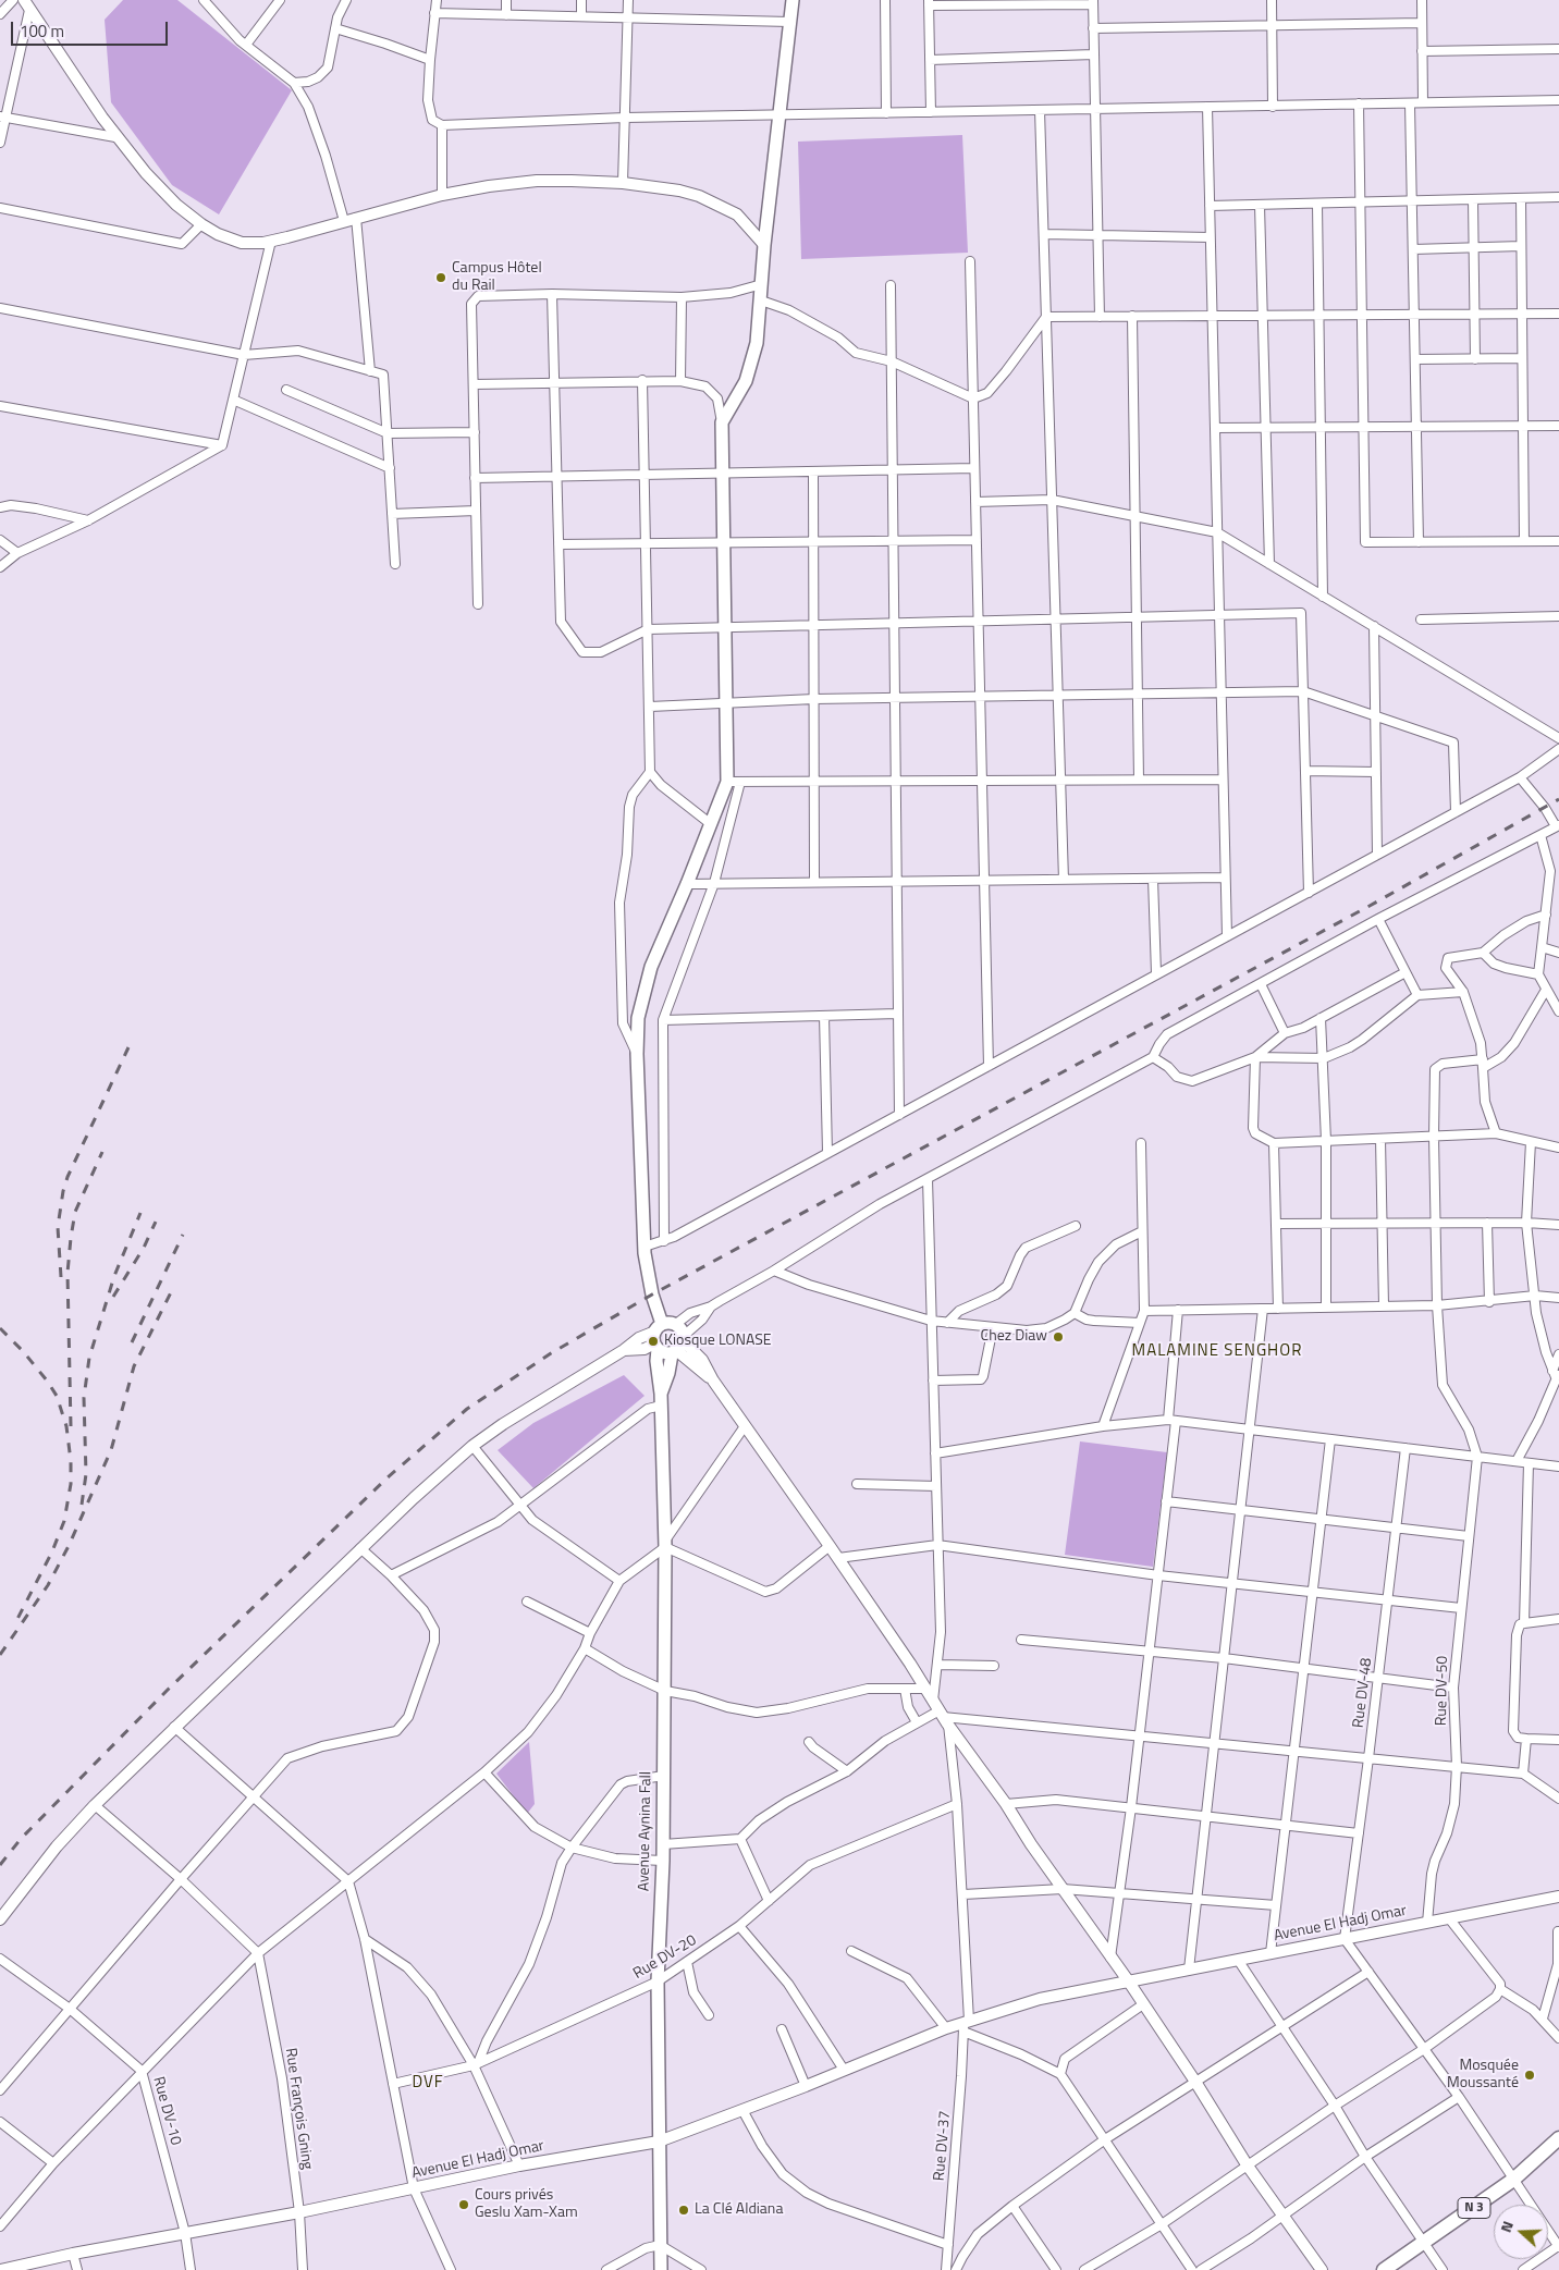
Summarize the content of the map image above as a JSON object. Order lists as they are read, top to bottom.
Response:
{
  "streets": {
    "main road": ["Avenue Aynina Fall", "N 3"],
    "street": [
      "Rue DV-50",
      "Rue DV-48",
      "Avenue El Hadj Omar",
      "Rue DV-20",
      "Rue François Gning",
      "Rue DV-10",
      "Rue DV-37"
    ]
  },
  "crossings": [
    ["Rue DV-50", "Avenue El Hadj Omar"],
    ["Rue DV-48", "Avenue El Hadj Omar"],
    ["Avenue Aynina Fall", "Avenue El Hadj Omar"],
    ["Avenue Aynina Fall", "Rue DV-20"],
    ["Avenue El Hadj Omar", "Rue François Gning"],
    ["Avenue El Hadj Omar", "Rue DV-10"],
    ["Avenue El Hadj Omar", "Rue DV-37"],
    ["Rue DV-20", "Rue DV-37"]
  ],
  "districts": ["MALAMINE SENGHOR", "DVF"],
  "places": [
    "Campus Hôtel du Rail",
    "Chez Diaw",
    "Kiosque LONASE",
    "Mosquée Moussanté",
    "Cours privés Geslu Xam-Xam",
    "La Clé Aldiana"
  ],
  "scale_bar": "100 m",
  "north": "left"
}
